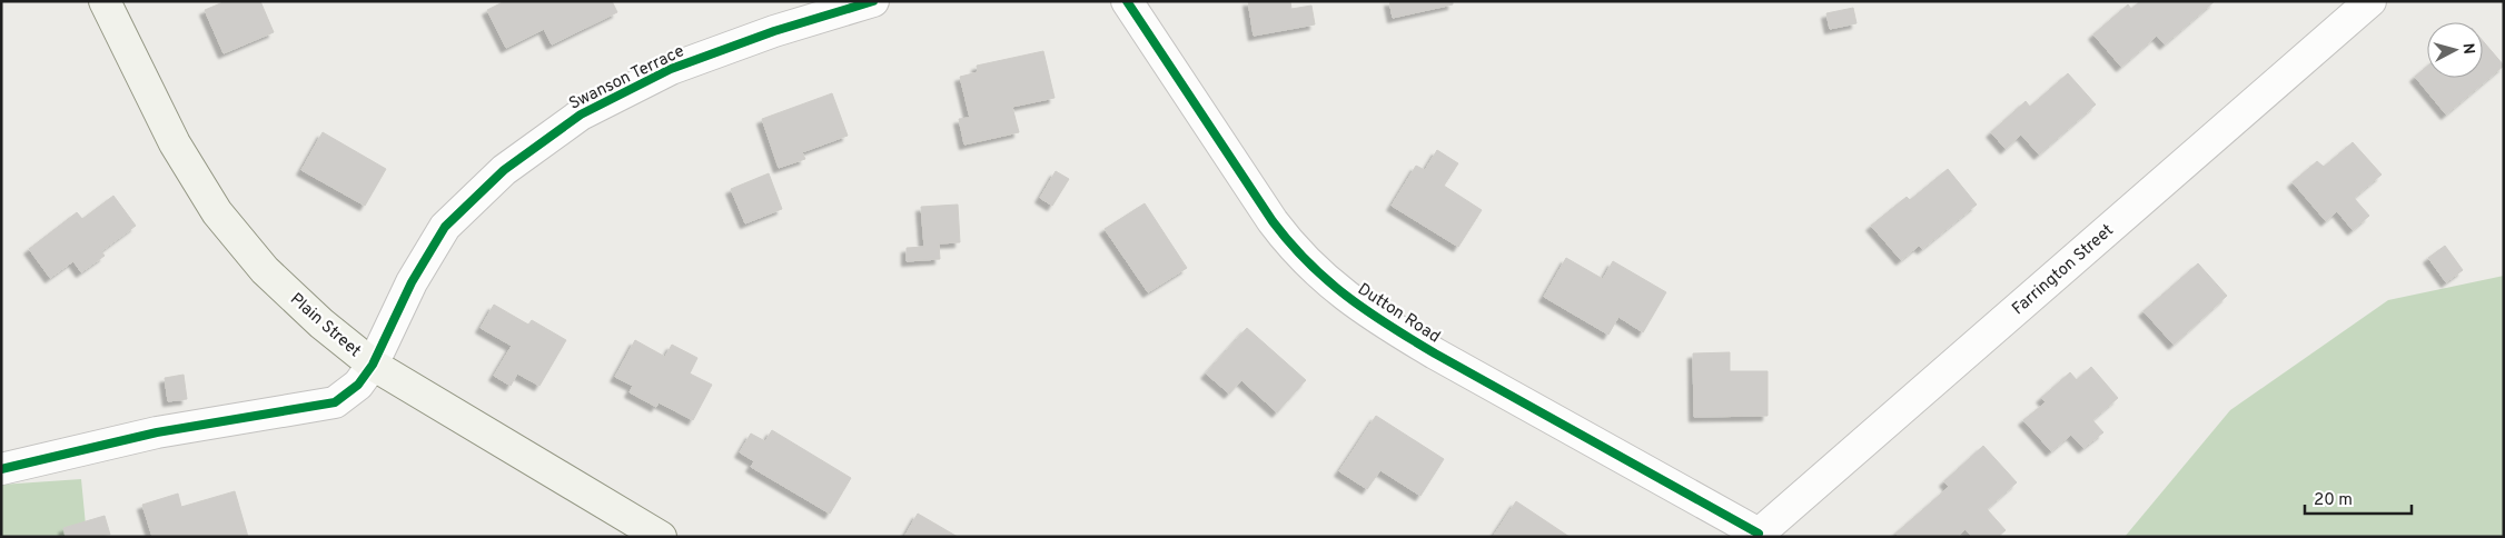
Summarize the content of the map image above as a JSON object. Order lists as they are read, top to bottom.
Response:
{
  "streets": {
    "street": [
      "Swanson Terrace",
      "Farrington Street",
      "Dutton Road",
      "Plain Street"
    ]
  },
  "crossings": [
    ["Swanson Terrace", "Plain Street"],
    ["Farrington Street", "Dutton Road"]
  ],
  "scale_bar": "20 m",
  "north": "right"
}
